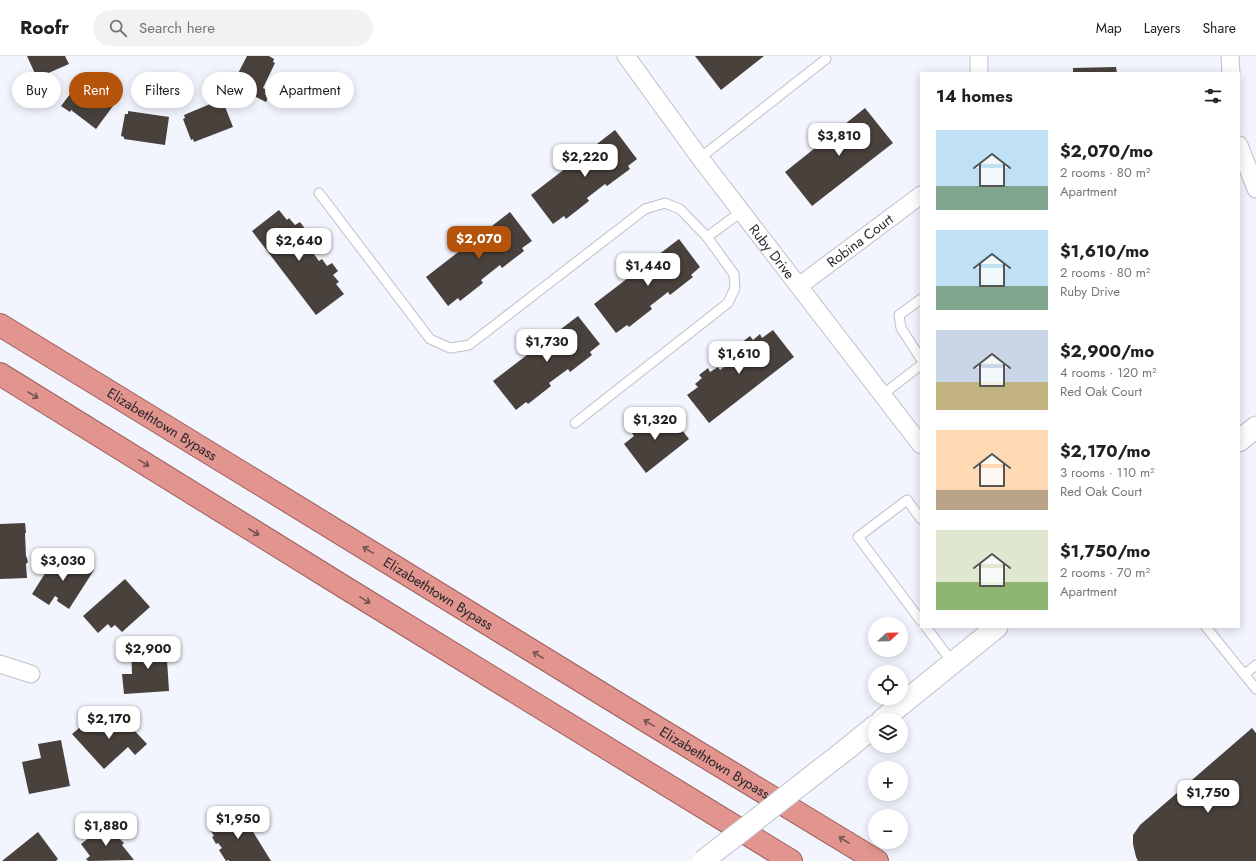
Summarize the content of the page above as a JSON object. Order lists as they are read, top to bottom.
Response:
{
  "streets": {
    "highway": ["Elizabethtown Bypass"],
    "street": ["Robina Court", "Ruby Drive"]
  },
  "crossings": [
    ["Robina Court", "Ruby Drive"]
  ],
  "north": "right",
  "page": {
    "header": "Roofr",
    "search": "Search here",
    "nav": ["Map", "Layers", "Share"],
    "chip": [
      "Buy",
      "Rent",
      "Filters",
      "New",
      "Apartment"
    ],
    "heading": "14 homes",
    "list": [
      {
        "name": "$2,070/mo",
        "note": "2 rooms · 80 m² · Apartment"
      },
      {
        "name": "$1,610/mo",
        "note": "2 rooms · 80 m² · Ruby Drive"
      },
      {
        "name": "$2,900/mo",
        "note": "4 rooms · 120 m² · Red Oak Court"
      },
      {
        "name": "$2,170/mo",
        "note": "3 rooms · 110 m² · Red Oak Court"
      },
      {
        "name": "$1,750/mo",
        "note": "2 rooms · 70 m² · Apartment"
      }
    ],
    "price": [
      "$3,810",
      "$2,220",
      "$2,070",
      "$2,640",
      "$1,440",
      "$1,730",
      "$1,610",
      "$1,320",
      "$3,030",
      "$2,900",
      "$2,170",
      "$1,750",
      "$1,950",
      "$1,880"
    ],
    "map_buttons": ["+", "−"]
  }
}
